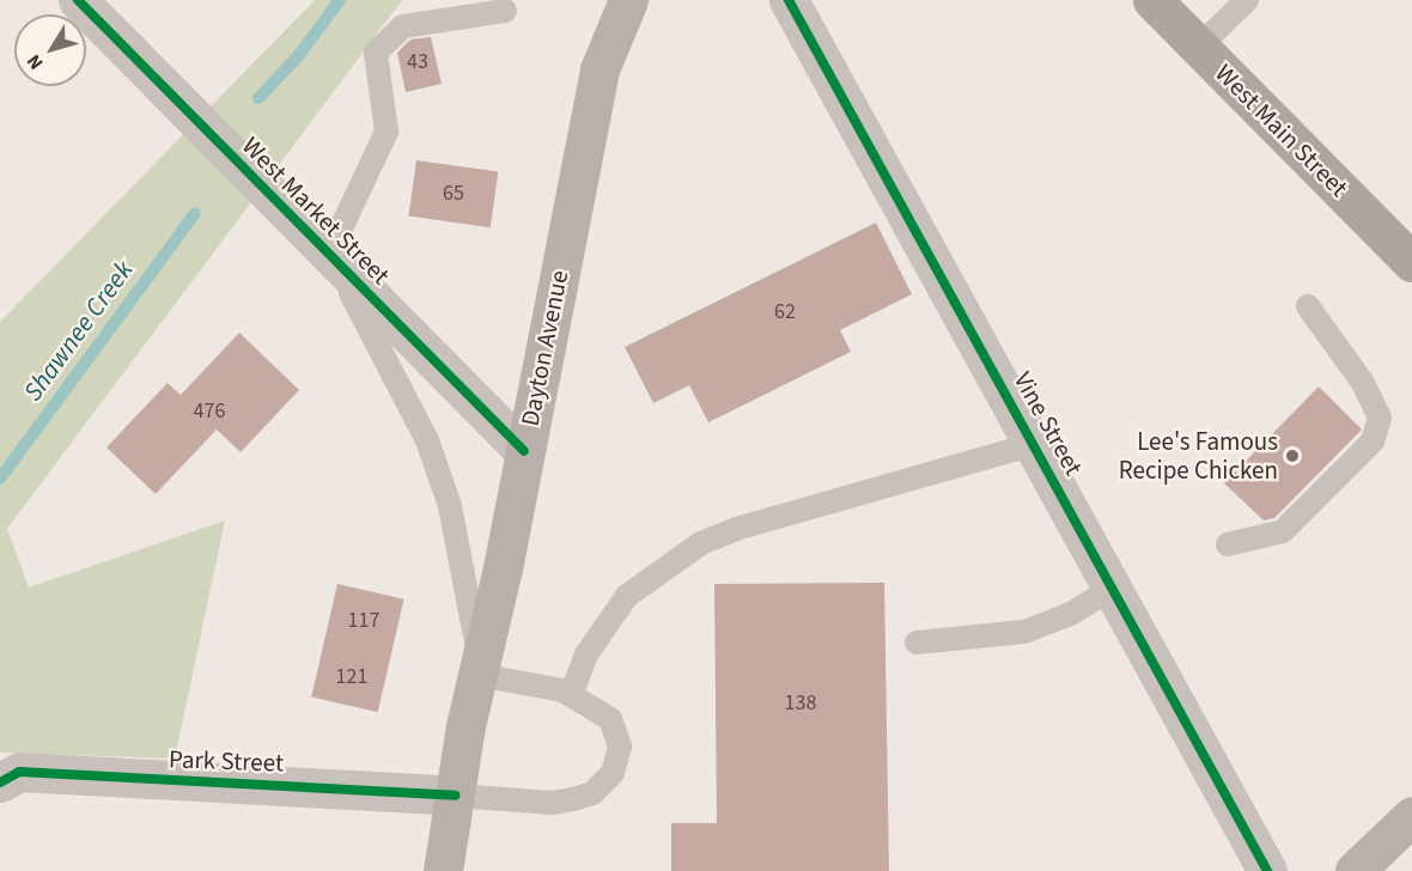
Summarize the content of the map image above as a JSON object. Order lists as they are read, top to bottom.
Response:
{
  "streets": {
    "main road": ["West Main Street", "Dayton Avenue"],
    "street": ["West Market Street", "Vine Street", "Park Street"]
  },
  "crossings": [
    ["West Market Street", "Dayton Avenue"],
    ["Dayton Avenue", "Park Street"]
  ],
  "water": ["Shawnee Creek"],
  "places": ["Lee's Famous Recipe Chicken"],
  "house_numbers": [
    "43",
    "65",
    "62",
    "476",
    "117",
    "121",
    "138"
  ],
  "north": "bottom left"
}
